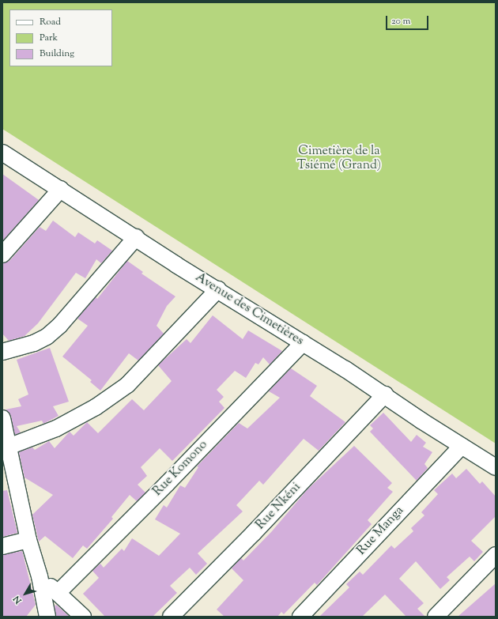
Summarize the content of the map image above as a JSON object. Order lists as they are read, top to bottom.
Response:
{
  "streets": {
    "street": [
      "Avenue des Cimetières",
      "Rue Komono",
      "Rue Nkéni",
      "Rue Manga"
    ]
  },
  "crossings": [
    ["Avenue des Cimetières", "Rue Komono"],
    ["Avenue des Cimetières", "Rue Nkéni"],
    ["Avenue des Cimetières", "Rue Manga"]
  ],
  "parks": ["Cimetière de la Tsiémé (Grand)"],
  "legend": ["Road", "Park", "Building"],
  "scale_bar": "20 m",
  "north": "bottom left"
}
